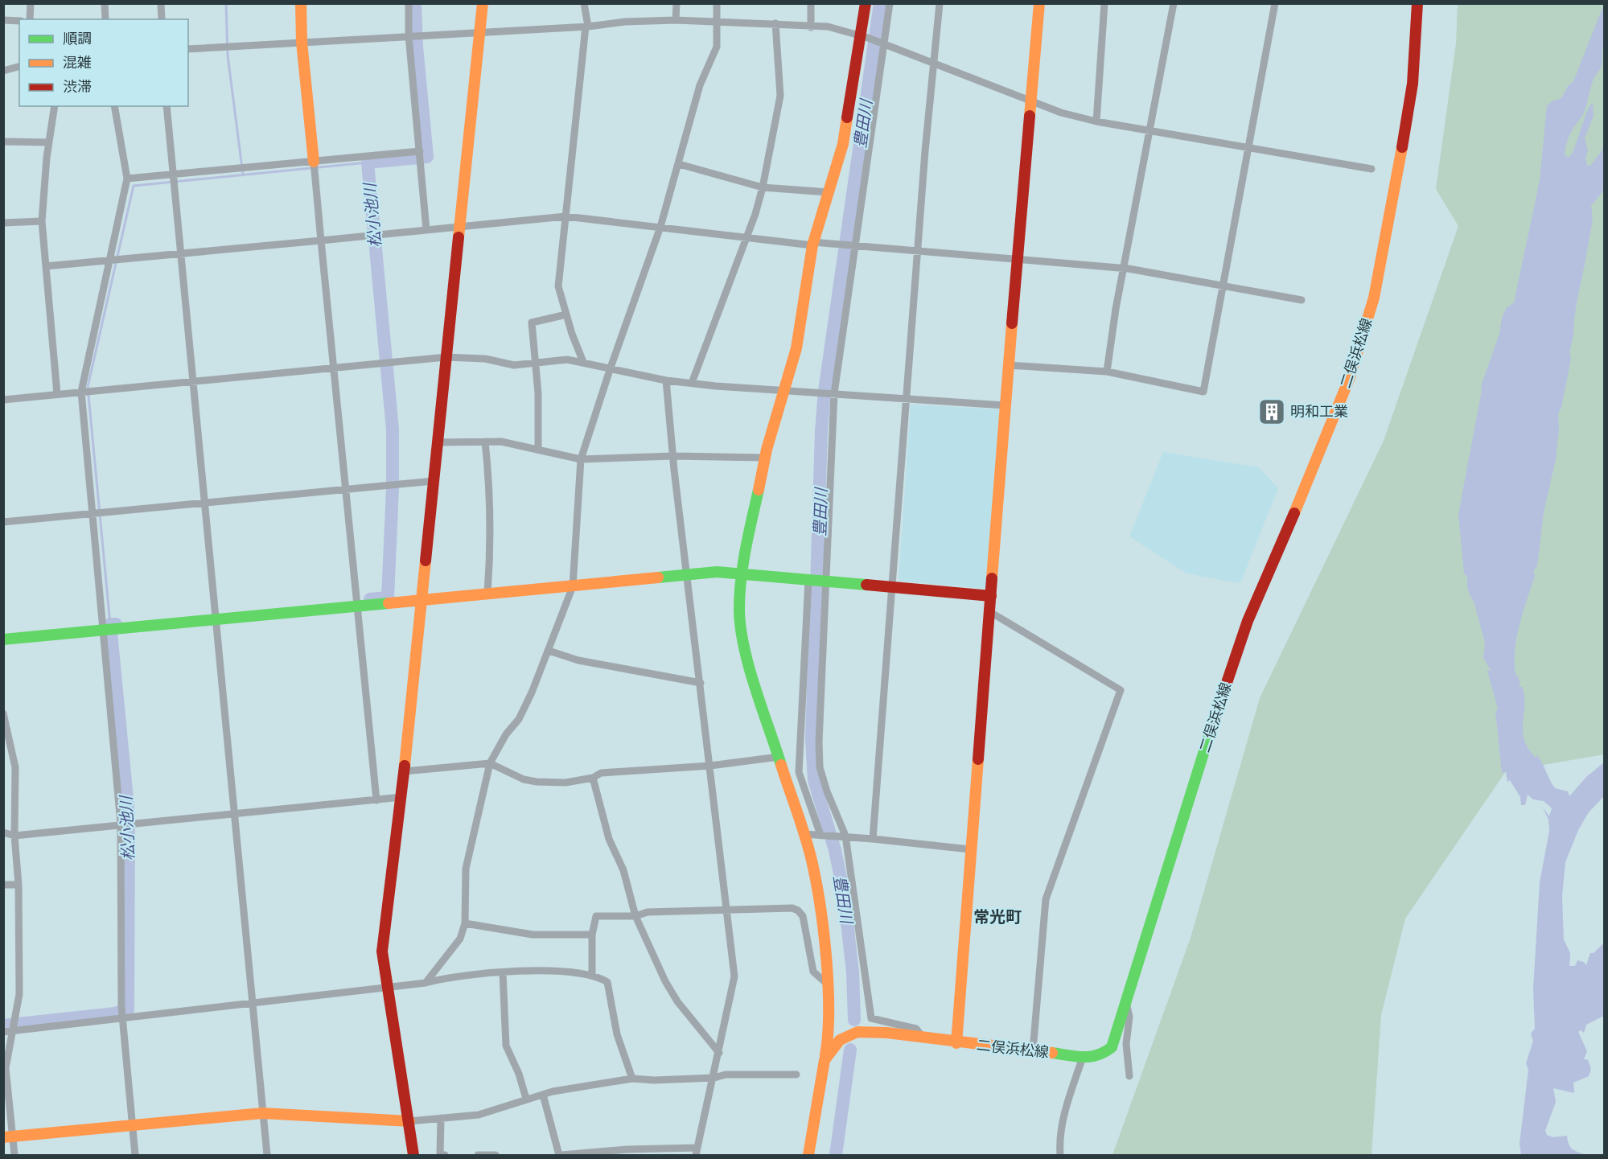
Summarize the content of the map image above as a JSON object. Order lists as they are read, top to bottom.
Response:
{
  "streets": {
    "street": ["二俣浜松線"]
  },
  "districts": ["常光町"],
  "water": ["豊田川", "松小池川"],
  "places": {
    "building": ["明和工業"]
  },
  "legend": ["順調", "混雑", "渋滞"]
}
